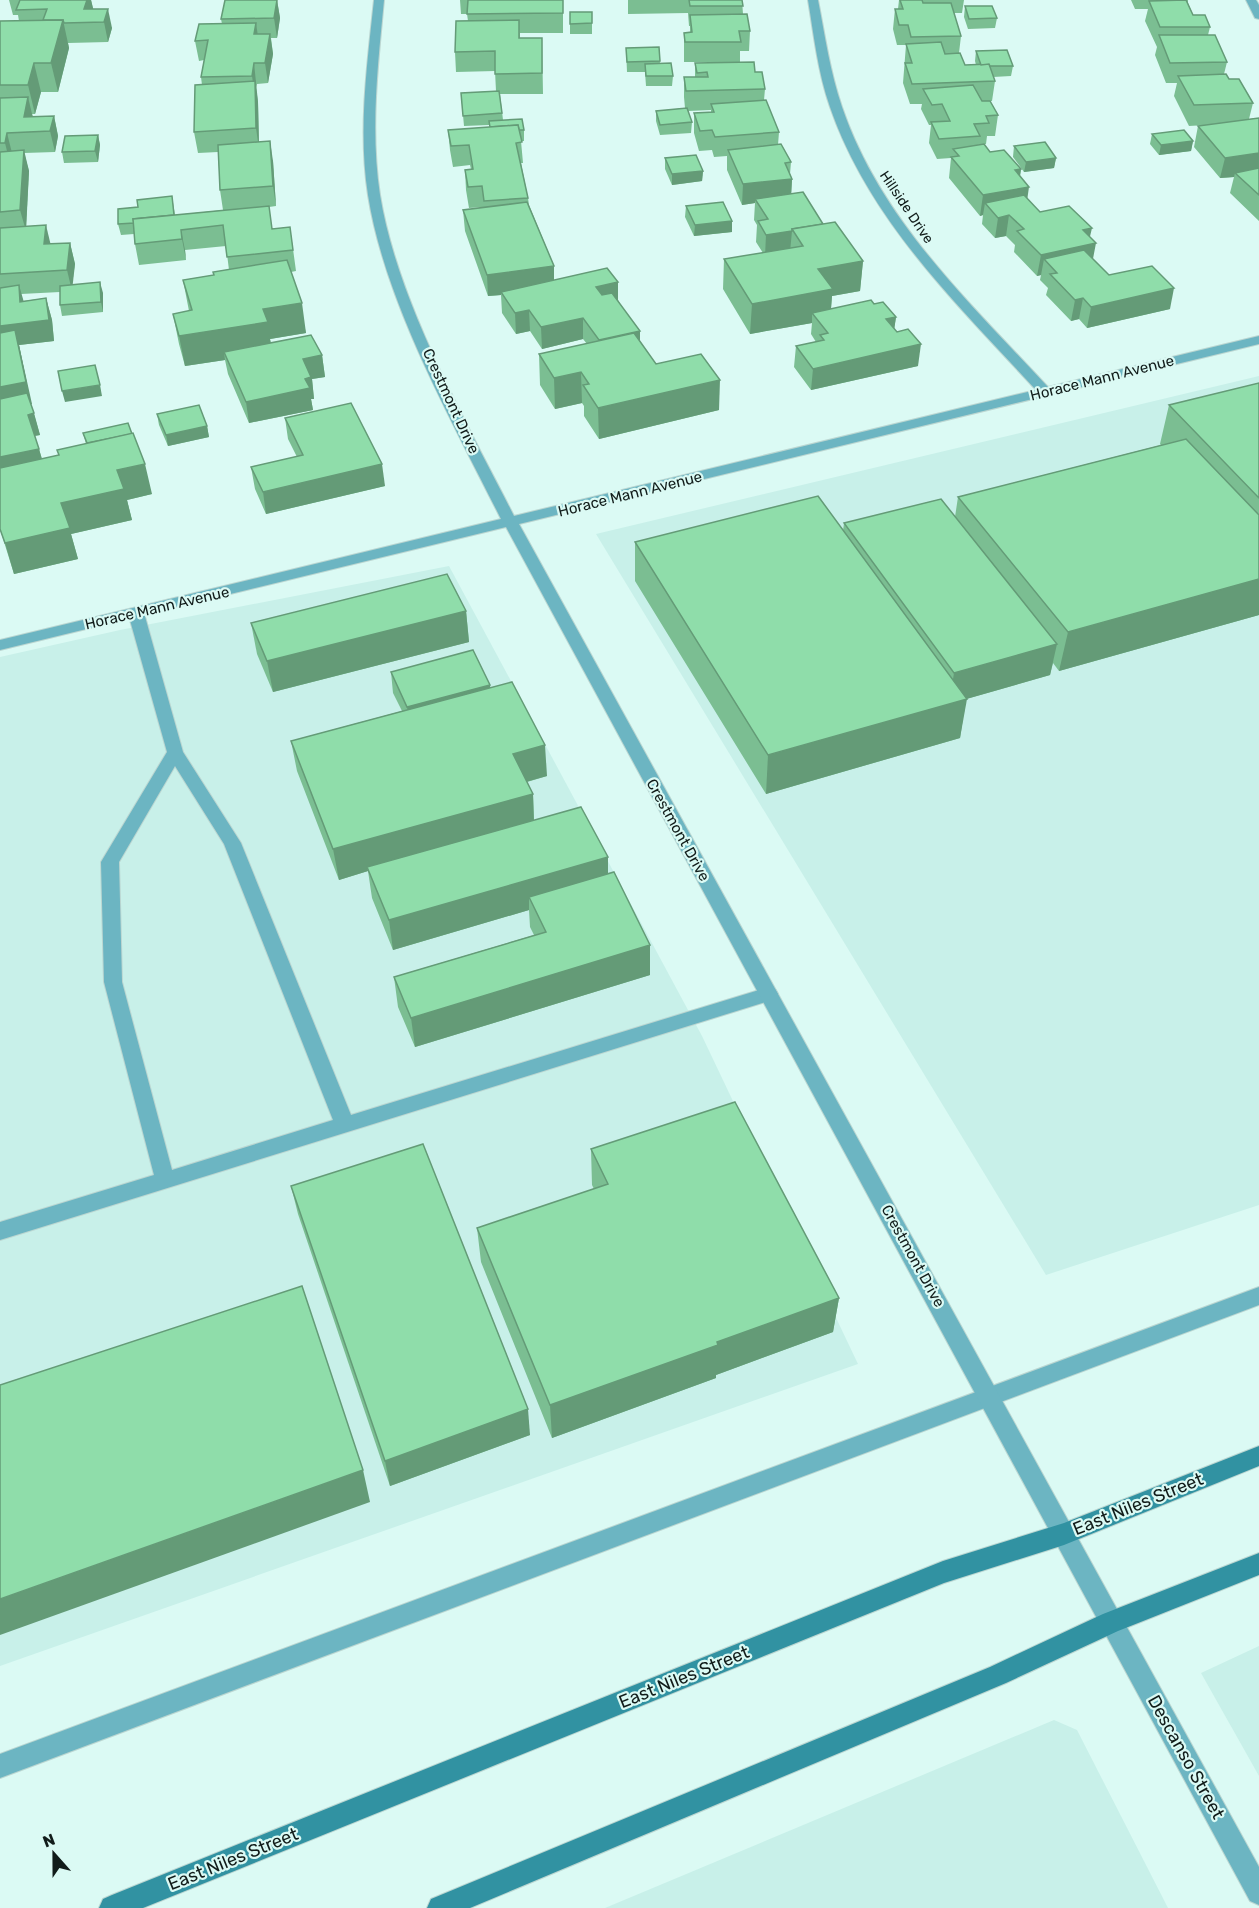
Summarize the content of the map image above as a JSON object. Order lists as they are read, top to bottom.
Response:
{
  "streets": {
    "main road": ["East Niles Street"],
    "street": [
      "Hillside Drive",
      "Horace Mann Avenue",
      "Crestmont Drive",
      "Descanso Street"
    ]
  },
  "crossings": [
    ["Hillside Drive", "Horace Mann Avenue"],
    ["Horace Mann Avenue", "Crestmont Drive"],
    ["Crestmont Drive", "East Niles Street"],
    ["Crestmont Drive", "Descanso Street"]
  ],
  "north": "top"
}
